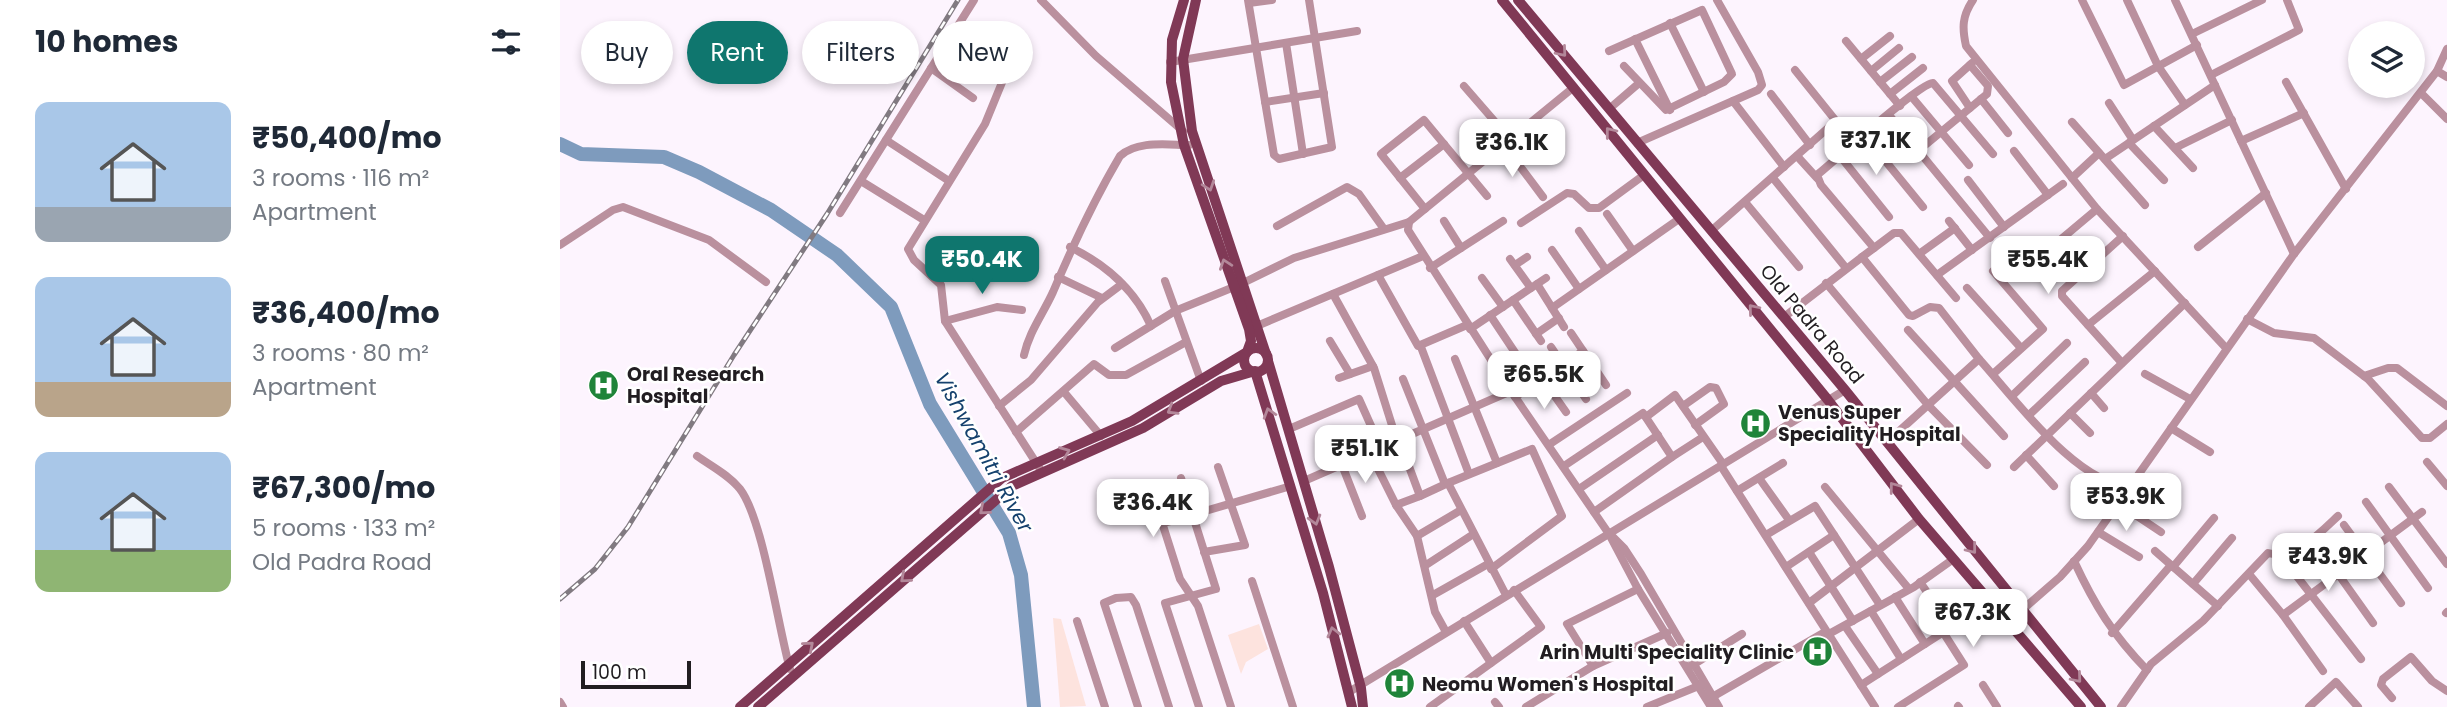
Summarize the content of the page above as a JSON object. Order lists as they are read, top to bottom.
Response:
{
  "streets": {
    "main road": ["Old Padra Road"]
  },
  "water": ["Vishwamitri River"],
  "places": {
    "hospital": [
      "Oral Research Hospital",
      "Venus Super Speciality Hospital",
      "Arin Multi Speciality Clinic",
      "Neomu Women's Hospital"
    ]
  },
  "scale_bar": "100 m",
  "page": {
    "heading": "10 homes",
    "chip": [
      "Buy",
      "Rent",
      "Filters",
      "New"
    ],
    "list": [
      {
        "name": "₹50,400/mo",
        "note": "3 rooms · 116 m² · Apartment"
      },
      {
        "name": "₹36,400/mo",
        "note": "3 rooms · 80 m² · Apartment"
      },
      {
        "name": "₹67,300/mo",
        "note": "5 rooms · 133 m² · Old Padra Road"
      }
    ],
    "price": [
      "₹37.1K",
      "₹36.1K",
      "₹50.4K",
      "₹55.4K",
      "₹65.5K",
      "₹51.1K",
      "₹53.9K",
      "₹36.4K",
      "₹43.9K",
      "₹67.3K"
    ],
    "scale": "100 m"
  }
}
